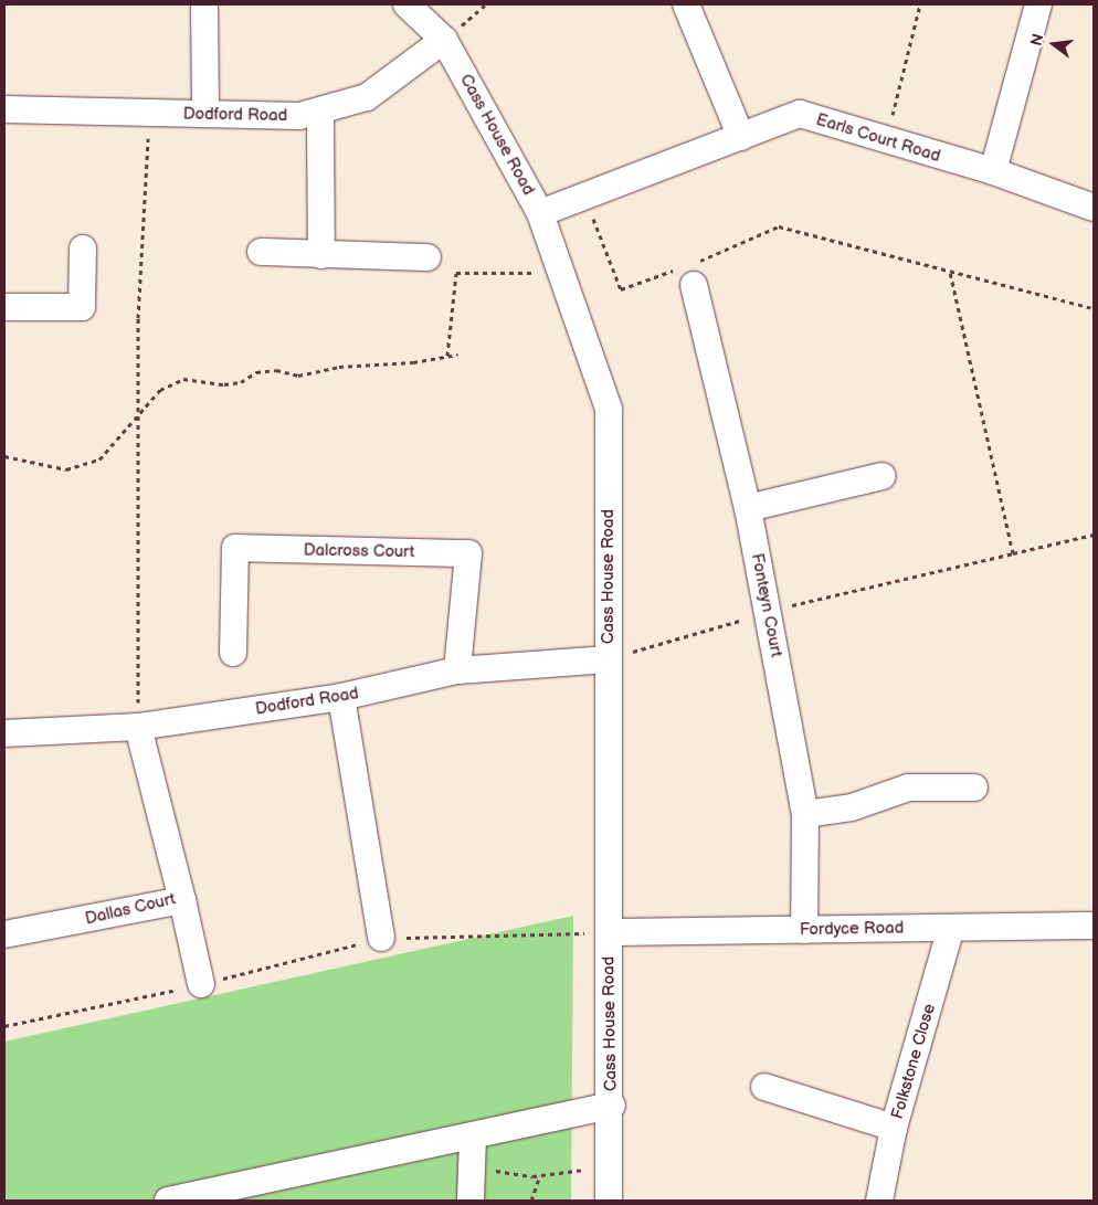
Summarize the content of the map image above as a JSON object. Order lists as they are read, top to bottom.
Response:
{
  "streets": {
    "street": [
      "Dodford Road",
      "Cass House Road",
      "Earls Court Road",
      "Dalcross Court",
      "Fonteyn Court",
      "Dallas Court",
      "Fordyce Road",
      "Folkstone Close"
    ]
  },
  "crossings": [
    ["Dodford Road", "Cass House Road"],
    ["Dodford Road", "Dalcross Court"],
    ["Dodford Road", "Dallas Court"],
    ["Cass House Road", "Earls Court Road"],
    ["Cass House Road", "Fordyce Road"],
    ["Fonteyn Court", "Fordyce Road"],
    ["Fordyce Road", "Folkstone Close"]
  ],
  "north": "left"
}
